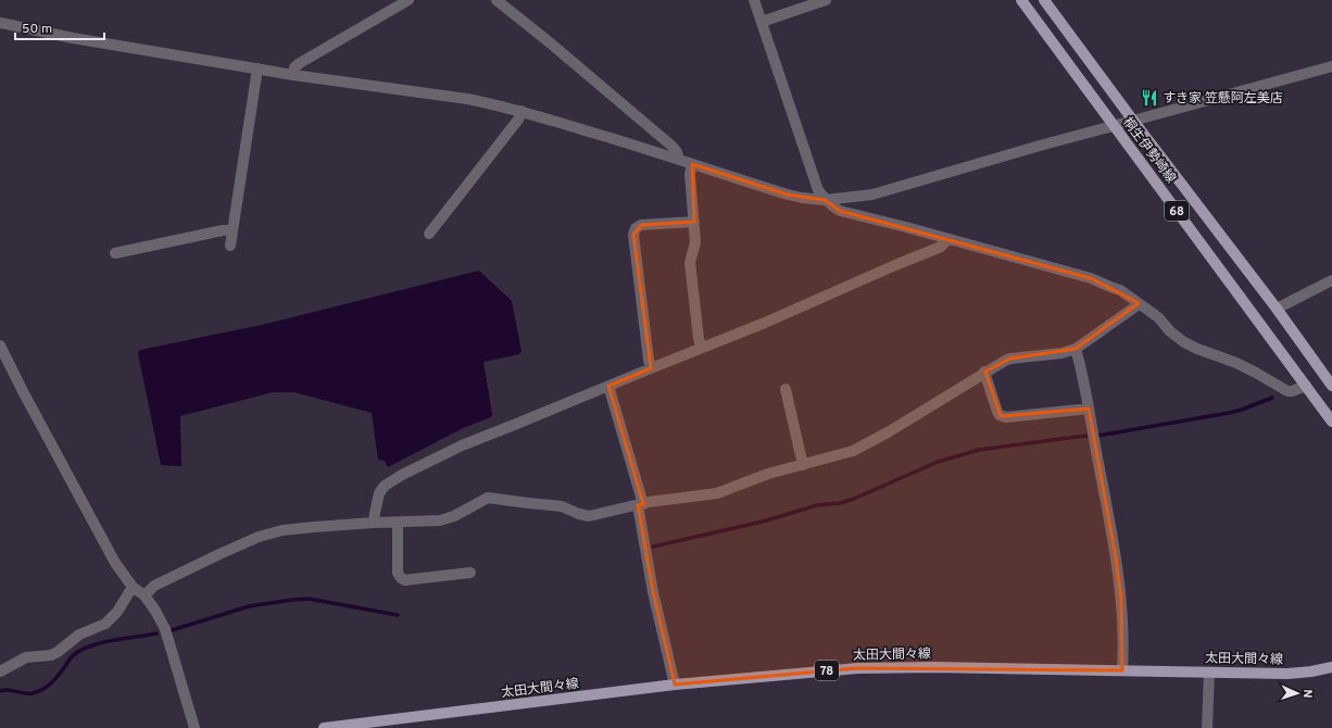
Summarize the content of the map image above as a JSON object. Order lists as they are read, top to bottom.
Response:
{
  "streets": {
    "main road": [
      "桐生伊勢崎線",
      "68",
      "太田大間々線",
      "78"
    ]
  },
  "places": {
    "restaurant": ["すき家 笠懸阿左美店"]
  },
  "scale_bar": "50 m",
  "north": "right"
}
